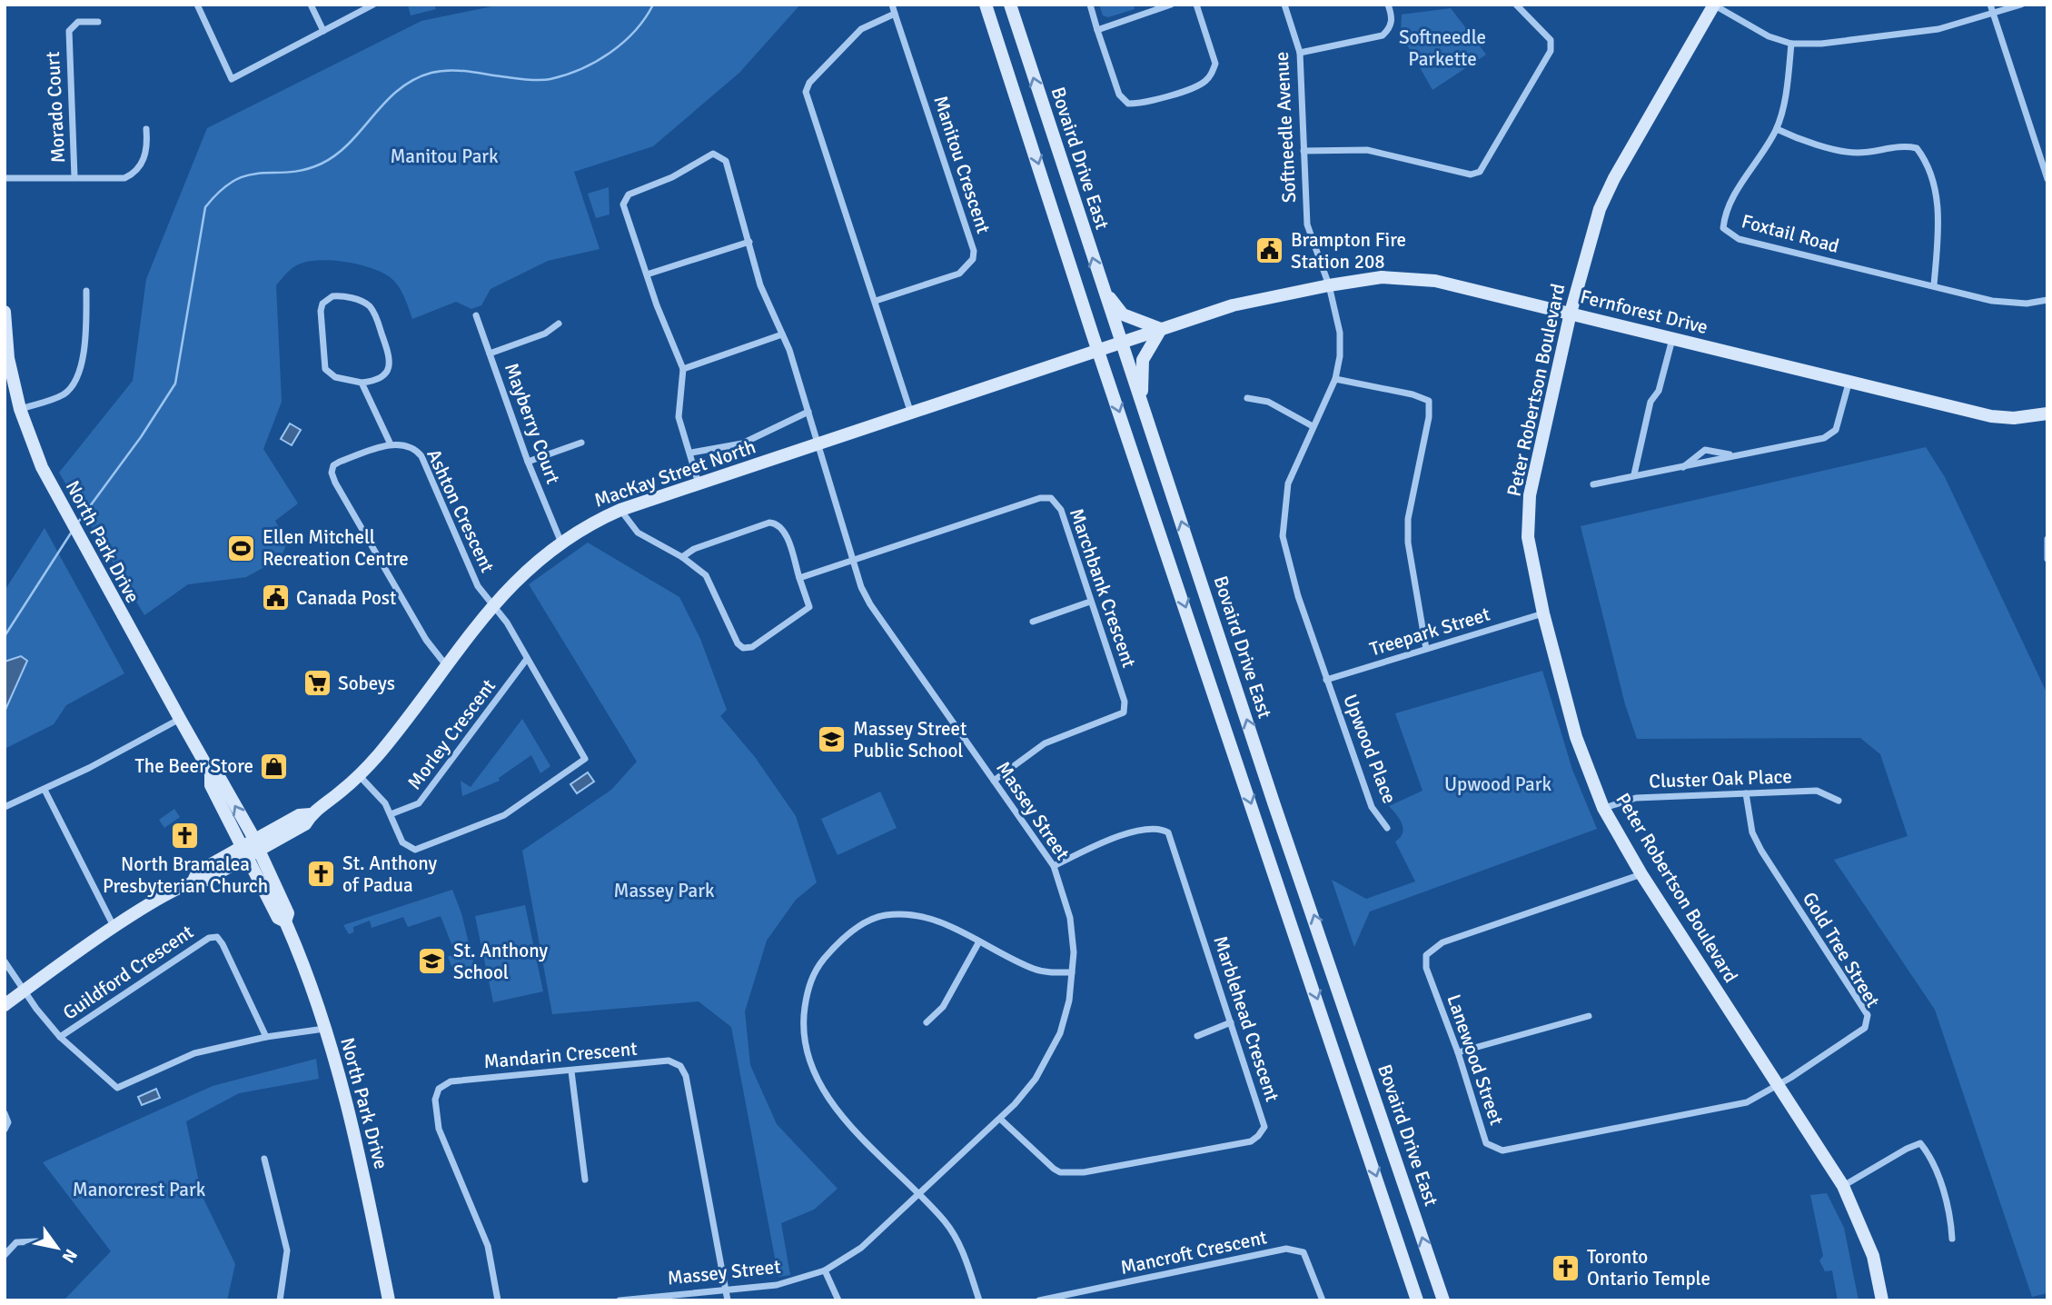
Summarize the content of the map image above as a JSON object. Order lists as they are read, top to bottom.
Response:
{
  "streets": {
    "main road": [
      "Bovaird Drive East",
      "Fernforest Drive",
      "Peter Robertson Boulevard",
      "MacKay Street North",
      "North Park Drive"
    ],
    "street": [
      "Morado Court",
      "Softneedle Avenue",
      "Manitou Crescent",
      "Foxtail Road",
      "Mayberry Court",
      "Ashton Crescent",
      "Marchbank Crescent",
      "Treepark Street",
      "Morley Crescent",
      "Upwood Place",
      "Cluster Oak Place",
      "Massey Street",
      "Gold Tree Street",
      "Guildford Crescent",
      "Marblehead Crescent",
      "Mandarin Crescent",
      "Lanewood Street",
      "Mancroft Crescent"
    ]
  },
  "crossings": [
    ["Softneedle Avenue", "Fernforest Drive"],
    ["Softneedle Avenue", "Upwood Place"],
    ["Bovaird Drive East", "Fernforest Drive"],
    ["Bovaird Drive East", "MacKay Street North"],
    ["Fernforest Drive", "Peter Robertson Boulevard"],
    ["Fernforest Drive", "MacKay Street North"],
    ["Peter Robertson Boulevard", "Treepark Street"],
    ["Peter Robertson Boulevard", "Cluster Oak Place"],
    ["Peter Robertson Boulevard", "Gold Tree Street"],
    ["Peter Robertson Boulevard", "Lanewood Street"],
    ["Mayberry Court", "MacKay Street North"],
    ["MacKay Street North", "Ashton Crescent"],
    ["MacKay Street North", "North Park Drive"],
    ["MacKay Street North", "Morley Crescent"],
    ["MacKay Street North", "Massey Street"],
    ["MacKay Street North", "Guildford Crescent"],
    ["Ashton Crescent", "Morley Crescent"],
    ["North Park Drive", "Guildford Crescent"],
    ["Marchbank Crescent", "Massey Street"],
    ["Treepark Street", "Upwood Place"],
    ["Cluster Oak Place", "Gold Tree Street"],
    ["Massey Street", "Marblehead Crescent"],
    ["Massey Street", "Mandarin Crescent"],
    ["Gold Tree Street", "Lanewood Street"]
  ],
  "parks": [
    "Softneedle Parkette",
    "Manitou Park",
    "Upwood Park",
    "Massey Park",
    "Manorcrest Park"
  ],
  "places": {
    "public building": ["Brampton Fire Station 208", "Canada Post"],
    "sports": ["Ellen Mitchell Recreation Centre"],
    "supermarket": ["Sobeys"],
    "school or university": ["Massey Street Public School", "St. Anthony School"],
    "shop": ["The Beer Store"],
    "church": ["North Bramalea Presbyterian Church", "St. Anthony of Padua", "Toronto Ontario Temple"]
  },
  "north": "bottom right"
}
